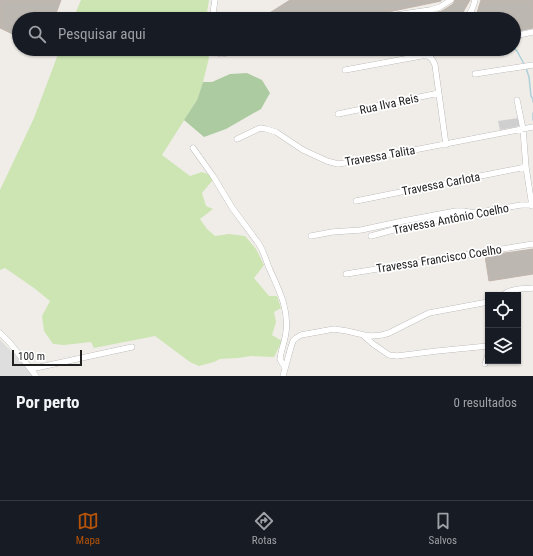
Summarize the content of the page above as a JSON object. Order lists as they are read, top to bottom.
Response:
{
  "streets": {
    "street": [
      "Rua Ilva Reis",
      "Travessa Talita",
      "Travessa Carlota",
      "Travessa Antônio Coelho",
      "Travessa Francisco Coelho"
    ]
  },
  "crossings": [
    ["Travessa Talita", "Travessa Antônio Coelho"],
    ["Travessa Carlota", "Travessa Antônio Coelho"]
  ],
  "scale_bar": "100 m",
  "page": {
    "search": "Pesquisar aqui",
    "scale": "100 m",
    "heading": ["Por perto", "0 resultados"],
    "nav": ["Mapa", "Rotas", "Salvos"]
  }
}
